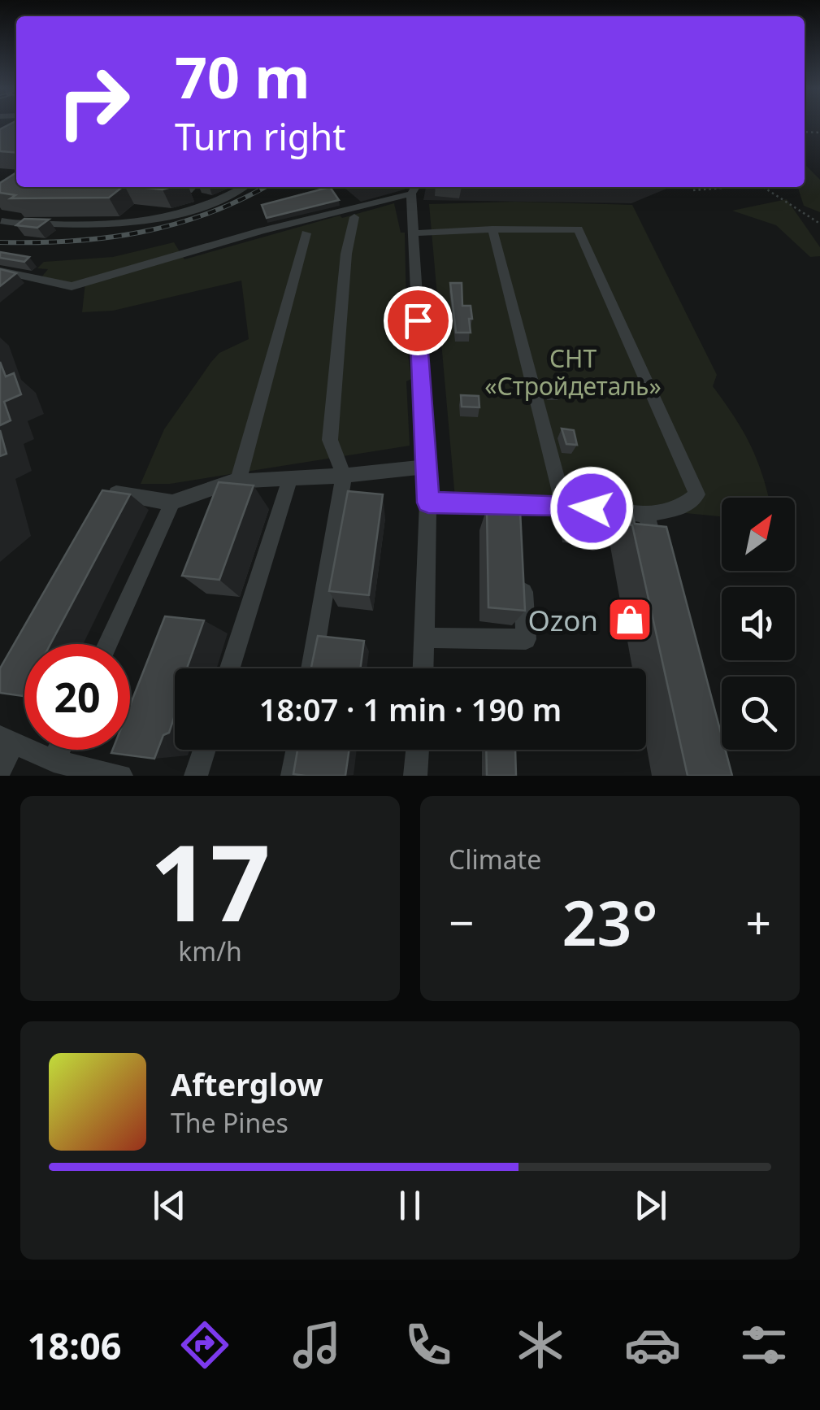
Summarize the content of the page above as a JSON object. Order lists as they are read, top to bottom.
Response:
{
  "parks": ["СНТ «Стройдеталь»"],
  "places": {
    "shop": ["Ozon"]
  },
  "north": "top right",
  "page": {
    "turn": ["70 m", "Turn right"],
    "limit": "20",
    "trip": "18:07 · 1 min · 190 m",
    "tile": [
      ["17", "km/h"],
      "Climate"
    ],
    "heat": ["−", "23°", "+"],
    "song": ["Afterglow", "The Pines"],
    "tabs": "18:06"
  }
}
